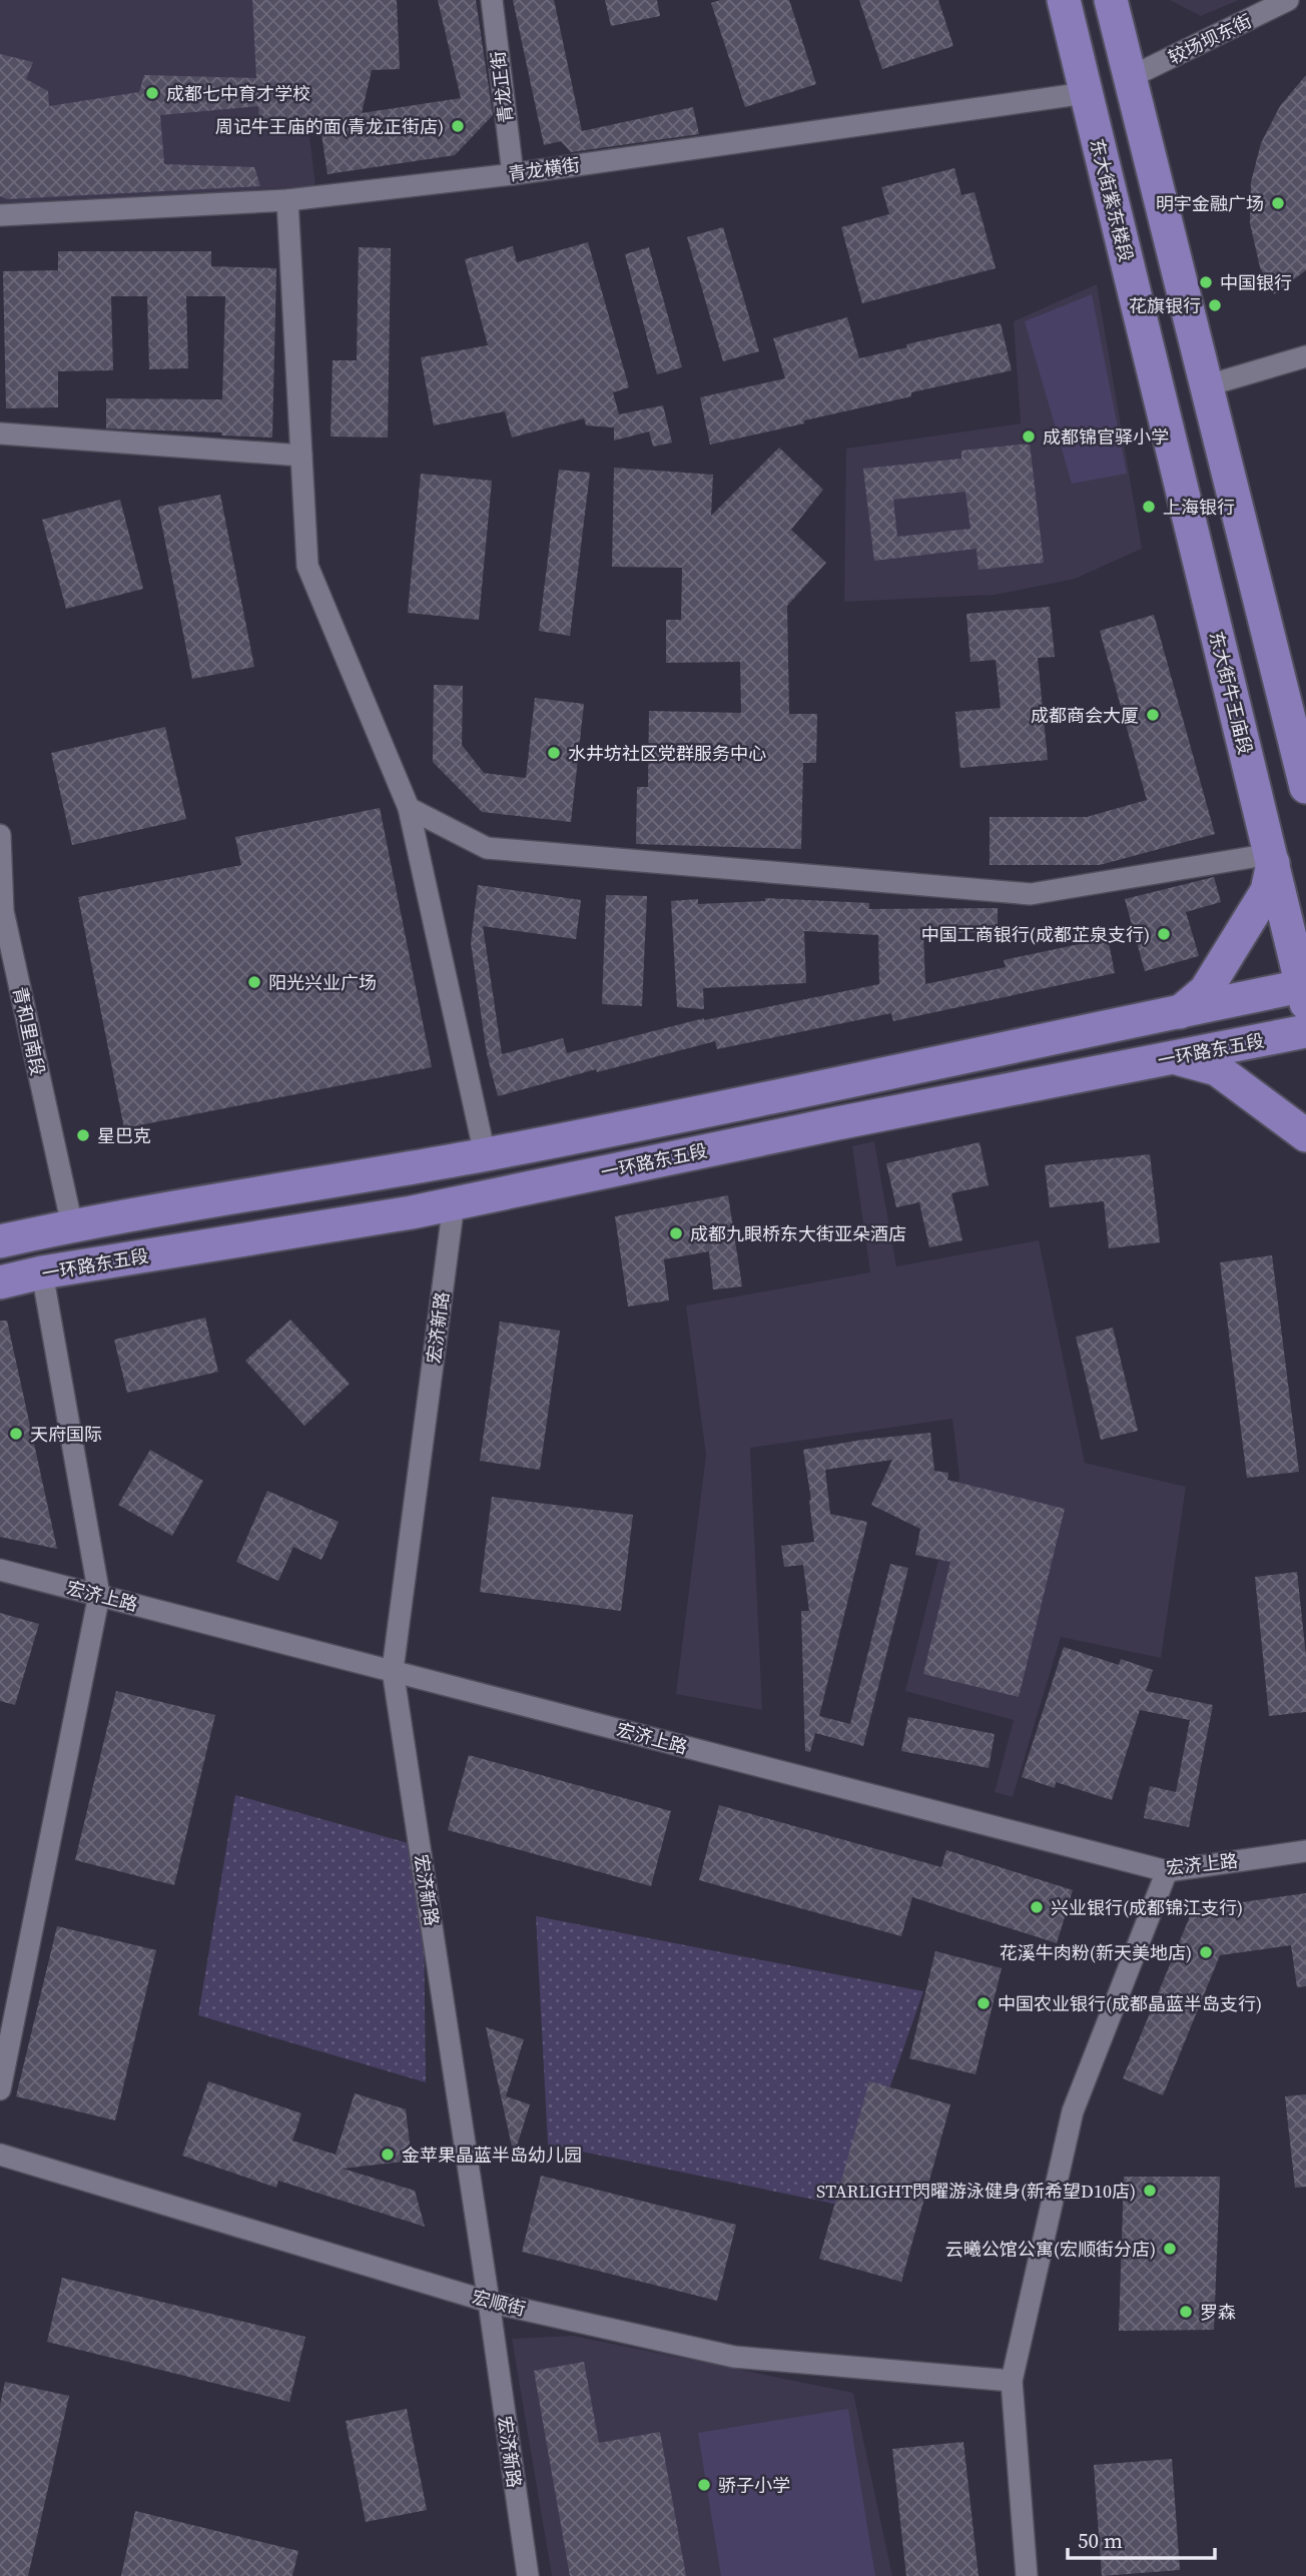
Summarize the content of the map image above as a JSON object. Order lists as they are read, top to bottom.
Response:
{
  "streets": {
    "main road": ["东大街紫东楼段", "东大街牛王庙段", "一环路东五段"],
    "street": [
      "较场坝东街",
      "青龙正街",
      "青龙横街",
      "青和里南段",
      "宏济新路",
      "宏济上路",
      "宏顺街"
    ]
  },
  "crossings": [
    ["青龙正街", "青龙横街"],
    ["青龙横街", "东大街紫东楼段"],
    ["东大街紫东楼段", "东大街牛王庙段"],
    ["一环路东五段", "宏济新路"],
    ["宏济新路", "宏济上路"],
    ["宏济新路", "宏顺街"]
  ],
  "places": [
    "成都七中育才学校",
    "周记牛王庙的面(青龙正街店)",
    "明宇金融广场",
    "中国银行",
    "花旗银行",
    "成都锦官驿小学",
    "上海银行",
    "成都商会大厦",
    "水井坊社区党群服务中心",
    "中国工商银行(成都芷泉支行)",
    "阳光兴业广场",
    "星巴克",
    "成都九眼桥东大街亚朵酒店",
    "天府国际",
    "兴业银行(成都锦江支行)",
    "花溪牛肉粉(新天美地店)",
    "中国农业银行(成都晶蓝半岛支行)",
    "金苹果晶蓝半岛幼儿园",
    "STARLIGHT閃曜游泳健身(新希望D10店)",
    "云曦公馆公寓(宏顺街分店)",
    "罗森",
    "骄子小学"
  ],
  "scale_bar": "50 m"
}
